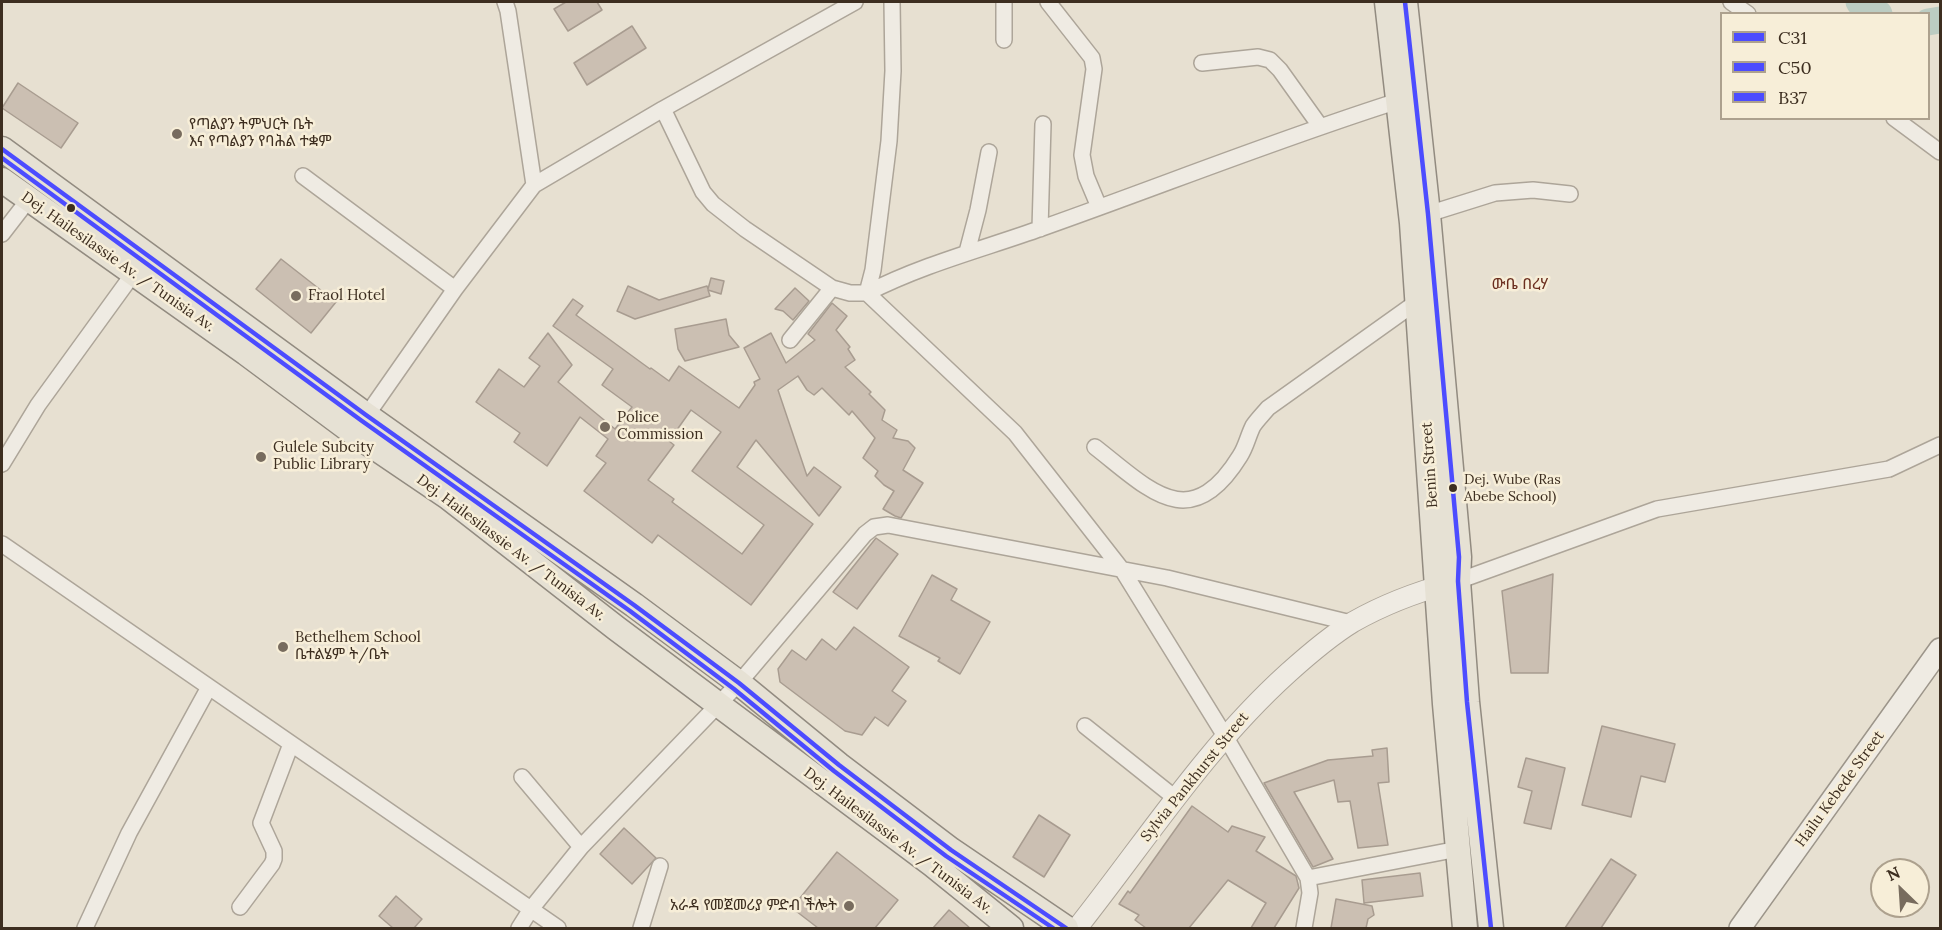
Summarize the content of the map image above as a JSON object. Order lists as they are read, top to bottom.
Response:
{
  "streets": {
    "main road": ["Dej. Hailesilassie Av. / Tunisia Av.", "Benin Street", "Hailu Kebede Street"],
    "street": ["Sylvia Pankhurst Street"]
  },
  "crossings": [
    ["Benin Street", "Sylvia Pankhurst Street"]
  ],
  "districts": ["ውቤ በረሃ"],
  "places": [
    "የጣልያን ትምህርት ቤት እና የጣልያን የባሕል ተቋም",
    "Fraol Hotel",
    "Police Commission",
    "Gulele Subcity Public Library",
    "Dej. Wube (Ras Abebe School)",
    "Bethelhem School ቤተልሄም ት/ቤት",
    "አራዳ የመጀመሪያ ምድብ ችሎት"
  ],
  "lines": ["transit line B37", "transit line C31", "transit line C50"],
  "legend": ["C31", "C50", "B37"],
  "north": "top left"
}
